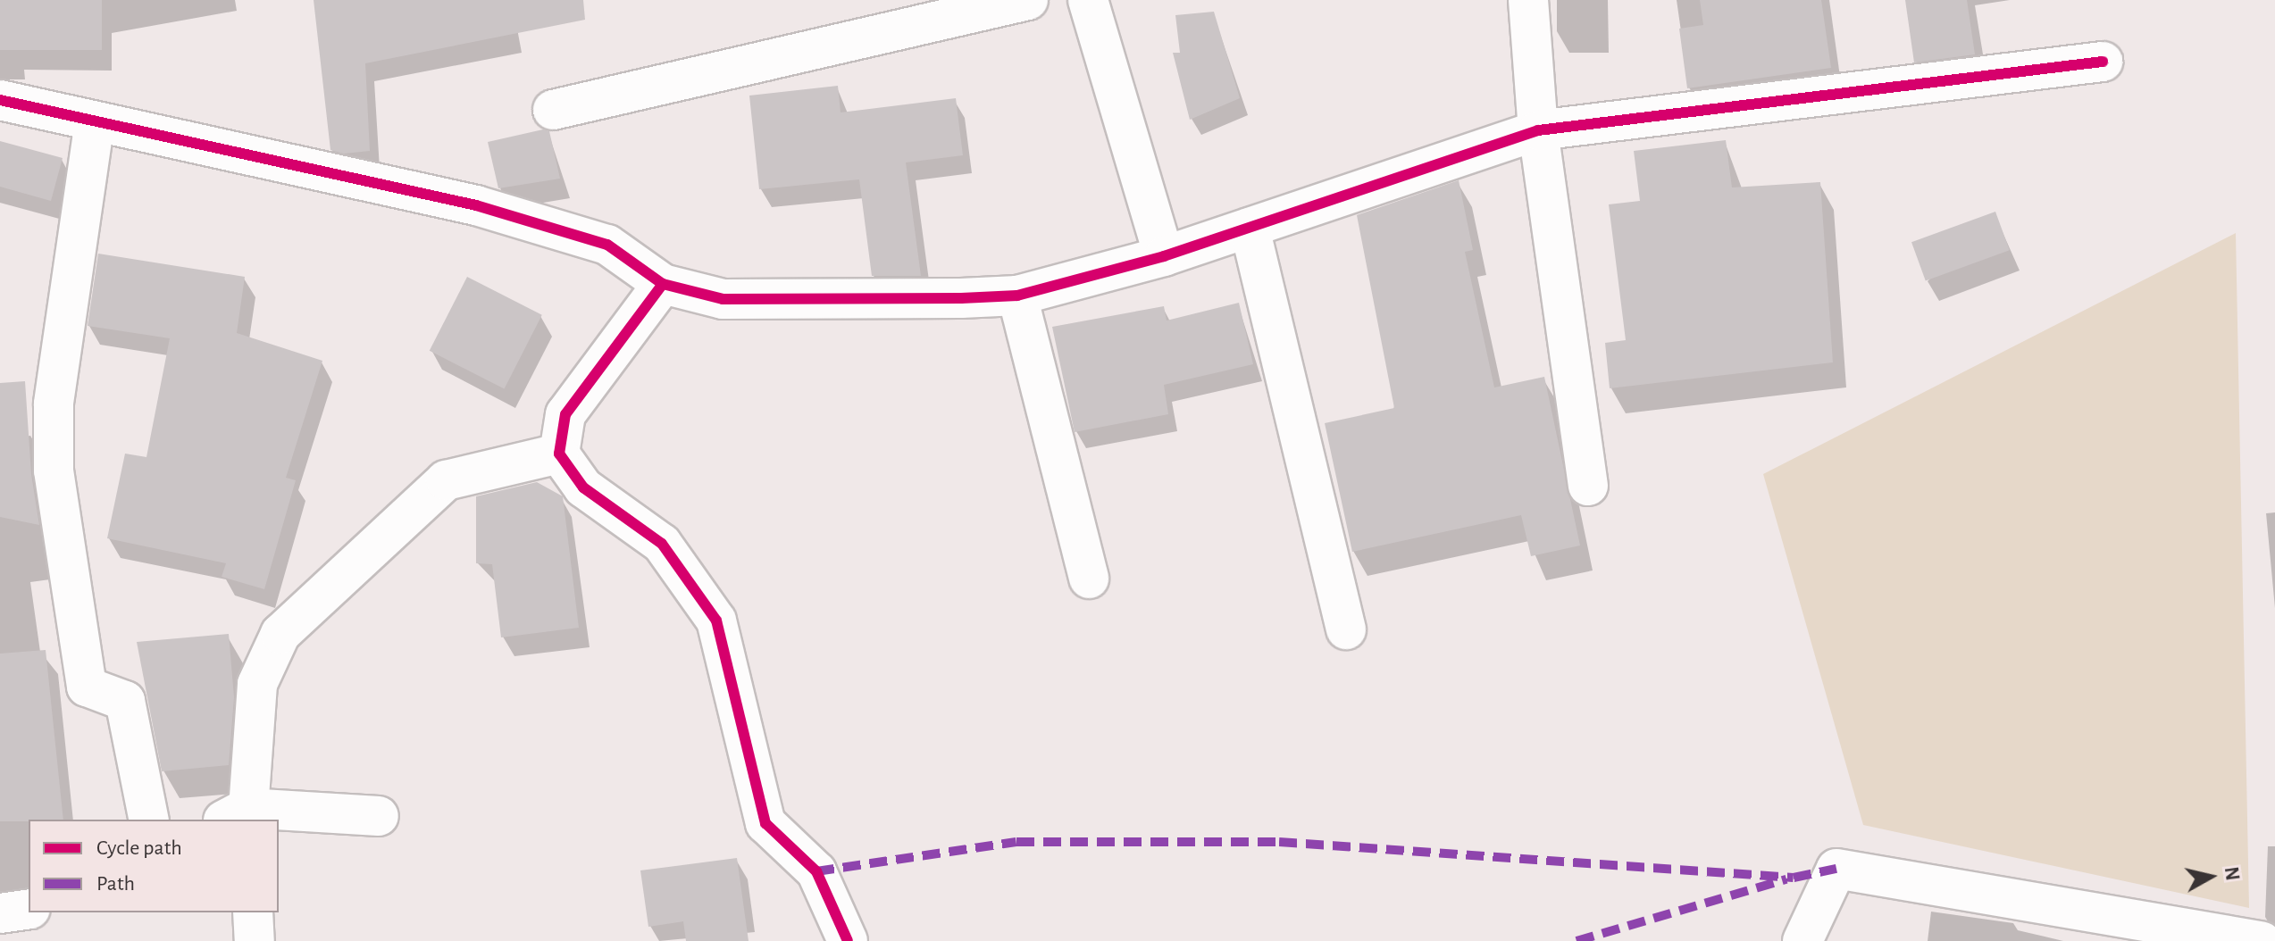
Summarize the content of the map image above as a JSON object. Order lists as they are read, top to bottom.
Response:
{
  "legend": ["Cycle path", "Path"],
  "north": "right"
}
